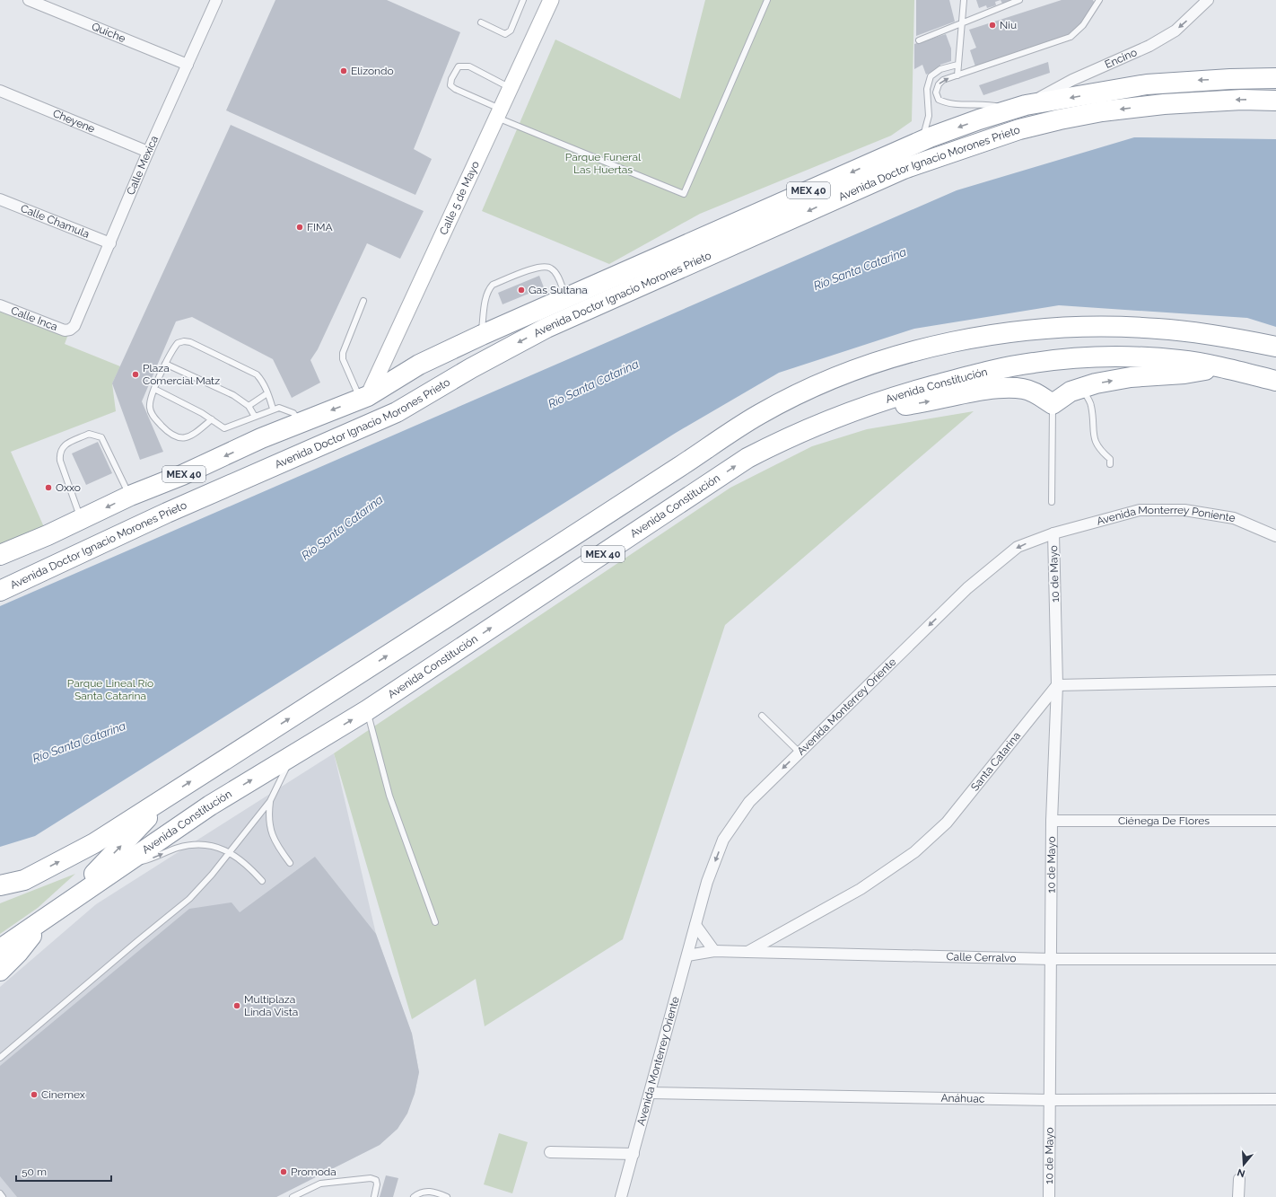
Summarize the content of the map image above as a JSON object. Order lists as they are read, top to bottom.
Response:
{
  "streets": {
    "highway": ["Avenida Doctor Ignacio Morones Prieto", "MEX 40", "Avenida Constitución"],
    "street": [
      "Quiche",
      "Encino",
      "Cheyene",
      "Calle Mexica",
      "Calle 5 de Mayo",
      "Calle Chamula",
      "Calle Inca",
      "Avenida Monterrey Poniente",
      "10 de Mayo",
      "Avenida Monterrey Oriente",
      "Santa Catarina",
      "Ciénega De Flores",
      "Calle Cerralvo",
      "Anáhuac"
    ]
  },
  "crossings": [
    ["Quiche", "Calle Mexica"],
    ["Encino", "Avenida Doctor Ignacio Morones Prieto"],
    ["Cheyene", "Calle Mexica"],
    ["Avenida Doctor Ignacio Morones Prieto", "Calle 5 de Mayo"],
    ["Calle Mexica", "Calle Chamula"],
    ["Calle Mexica", "Calle Inca"],
    ["Avenida Monterrey Poniente", "10 de Mayo"],
    ["Avenida Monterrey Poniente", "Avenida Monterrey Oriente"],
    ["10 de Mayo", "Avenida Monterrey Oriente"],
    ["10 de Mayo", "Santa Catarina"],
    ["10 de Mayo", "Ciénega De Flores"],
    ["10 de Mayo", "Calle Cerralvo"],
    ["10 de Mayo", "Anáhuac"],
    ["Avenida Monterrey Oriente", "Calle Cerralvo"],
    ["Avenida Monterrey Oriente", "Anáhuac"],
    ["Santa Catarina", "Calle Cerralvo"]
  ],
  "one_way": ["Encino", "Avenida Doctor Ignacio Morones Prieto", "Avenida Monterrey Oriente"],
  "water": ["Río Santa Catarina"],
  "parks": ["Parque Funeral Las Huertas", "Parque Lineal Río Santa Catarina"],
  "places": [
    "Niu",
    "Elizondo",
    "FIMA",
    "Gas Sultana",
    "Plaza Comercial Matz",
    "Oxxo",
    "Multiplaza Linda Vista",
    "Cinemex",
    "Promoda"
  ],
  "scale_bar": "50 m",
  "north": "bottom"
}
